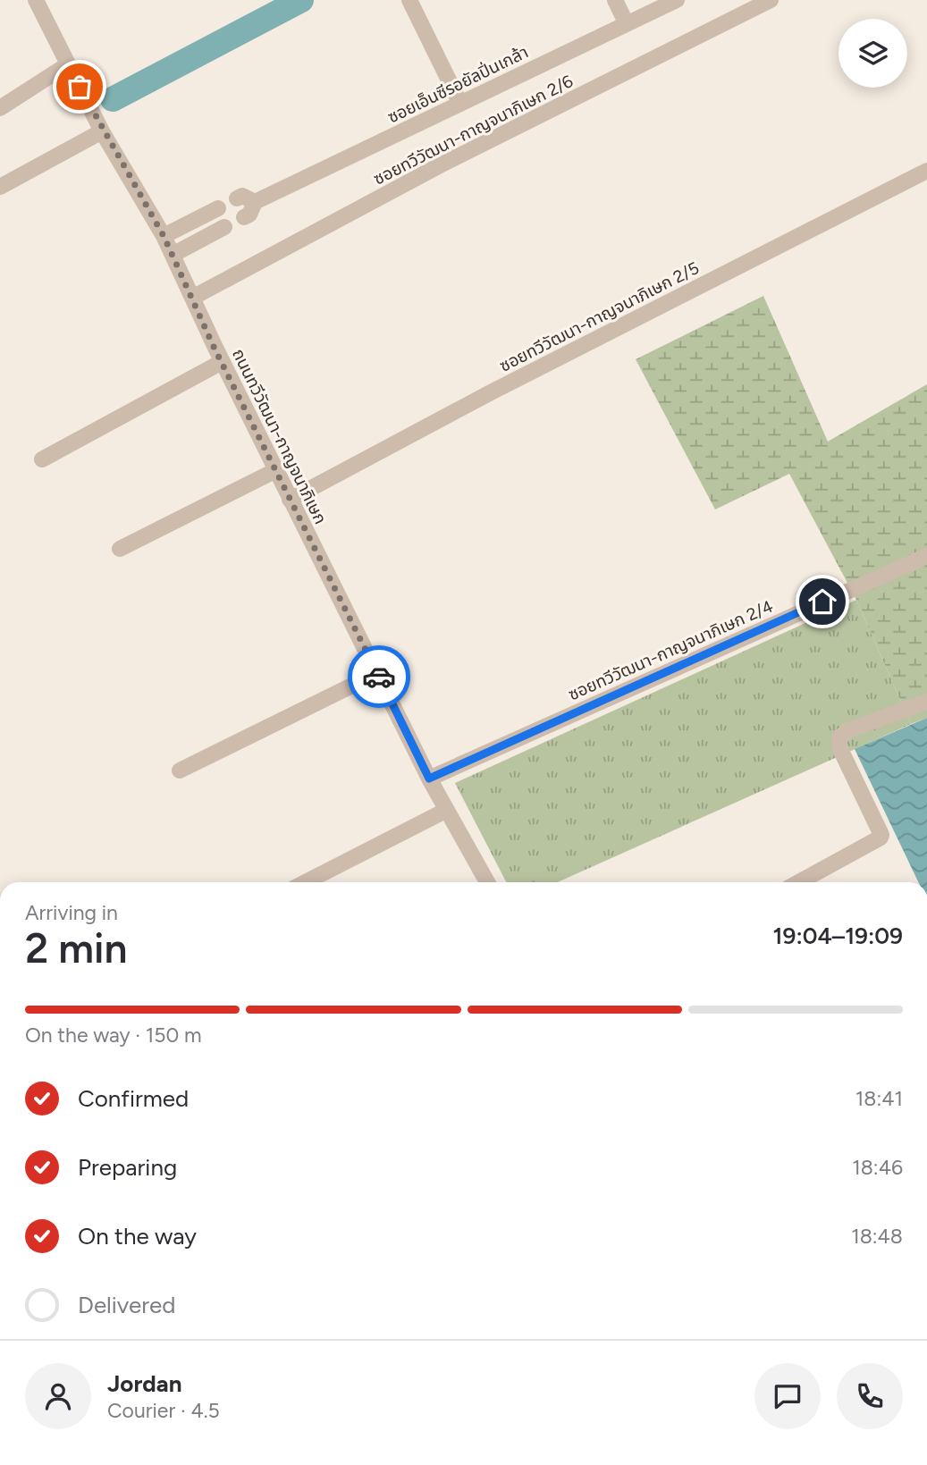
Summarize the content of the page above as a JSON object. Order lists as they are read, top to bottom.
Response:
{
  "streets": {
    "street": [
      "ซอยเอ็นซีรอยัลปิ่นเกล้า",
      "ซอยทวีวัฒนา-กาญจนาภิเษก 2/6",
      "ซอยทวีวัฒนา-กาญจนาภิเษก 2/5",
      "ถนนทวีวัฒนา-กาญจนาภิเษก",
      "ซอยทวีวัฒนา-กาญจนาภิเษก 2/4"
    ]
  },
  "crossings": [
    ["ซอยทวีวัฒนา-กาญจนาภิเษก 2/6", "ถนนทวีวัฒนา-กาญจนาภิเษก"],
    ["ซอยทวีวัฒนา-กาญจนาภิเษก 2/5", "ถนนทวีวัฒนา-กาญจนาภิเษก"],
    ["ถนนทวีวัฒนา-กาญจนาภิเษก", "ซอยทวีวัฒนา-กาญจนาภิเษก 2/4"]
  ],
  "page": {
    "heading": ["2 min", "Arriving in", "19:04–19:09"],
    "panel": ["Jordan", "Courier · 4.5"],
    "bar": "On the way · 150 m",
    "list": [
      ["Confirmed", "18:41"],
      ["Preparing", "18:46"],
      ["On the way", "18:48"],
      "Delivered"
    ]
  }
}
